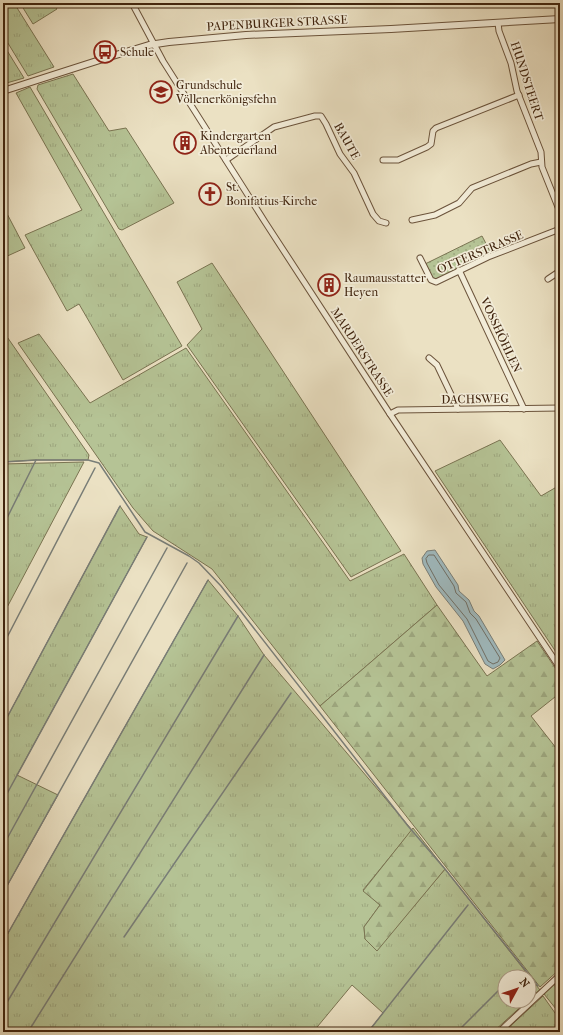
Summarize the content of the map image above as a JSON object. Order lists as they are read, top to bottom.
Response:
{
  "streets": {
    "street": [
      "PAPENBURGER STRASSE",
      "HUNDSTEERT",
      "BAUTE",
      "OTTERSTRASSE",
      "VOSSHÖHLEN",
      "MARDERSTRASSE",
      "DACHSWEG"
    ]
  },
  "crossings": [
    ["PAPENBURGER STRASSE", "HUNDSTEERT"],
    ["PAPENBURGER STRASSE", "MARDERSTRASSE"],
    ["BAUTE", "MARDERSTRASSE"],
    ["OTTERSTRASSE", "VOSSHÖHLEN"],
    ["VOSSHÖHLEN", "DACHSWEG"],
    ["MARDERSTRASSE", "DACHSWEG"]
  ],
  "places": {
    "bus stop": ["Schule"],
    "school or university": ["Grundschule Völlenerkönigsfehn"],
    "building": ["Kindergarten Abenteuerland", "Raumausstatter Heyen"],
    "church": ["St. Bonifatius-Kirche"]
  },
  "north": "top right"
}
